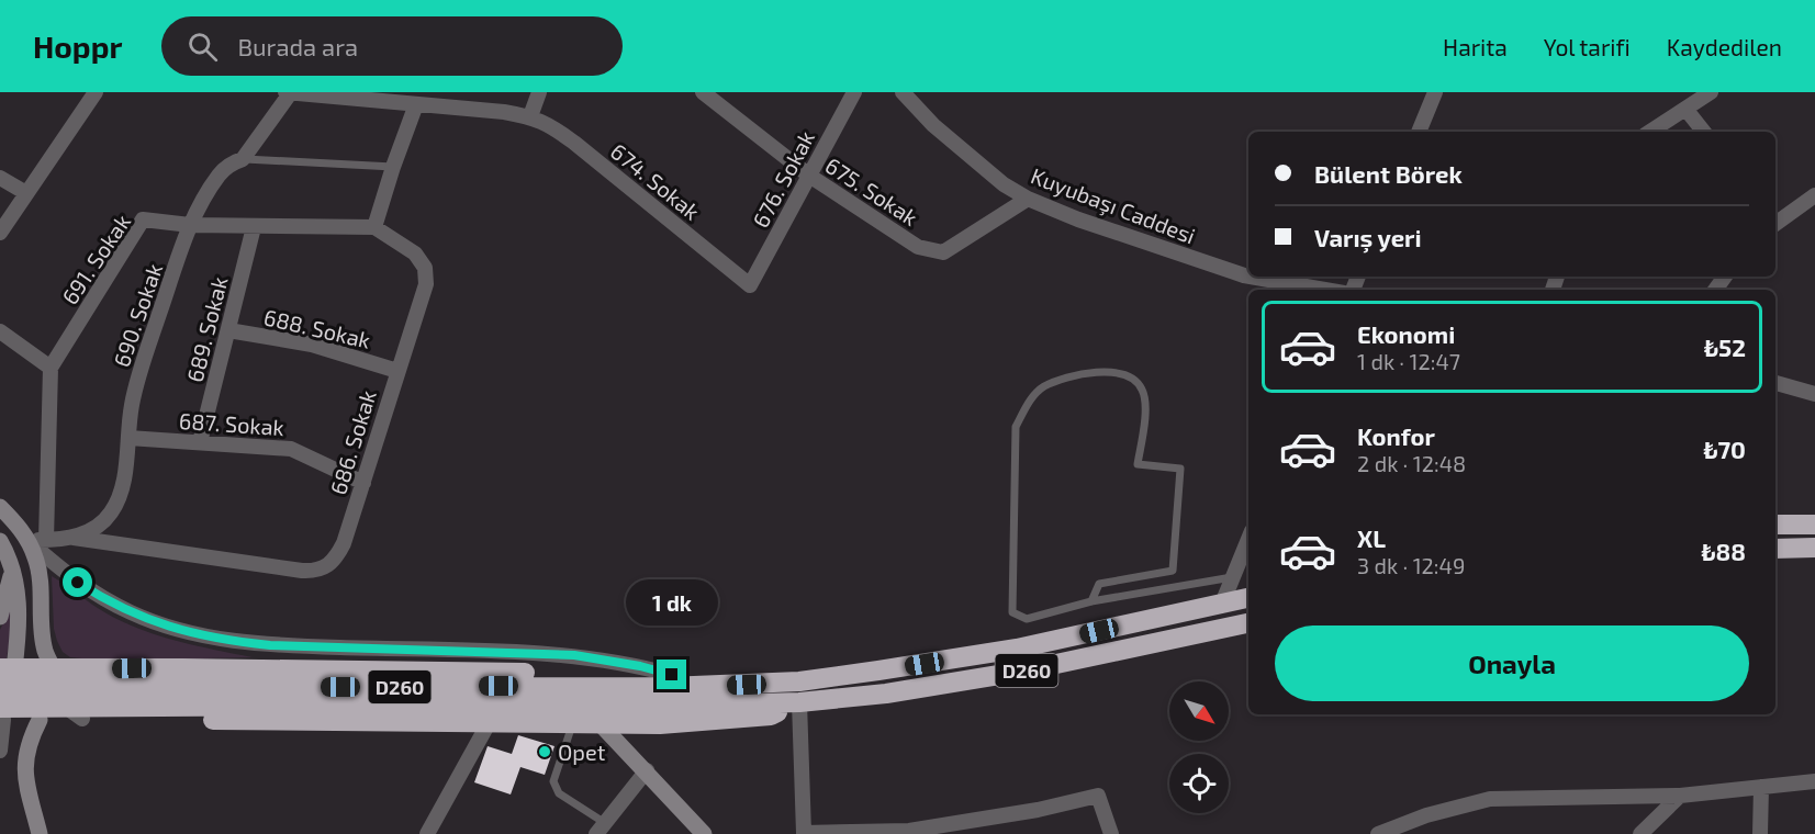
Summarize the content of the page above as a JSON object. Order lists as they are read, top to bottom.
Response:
{
  "streets": {
    "highway": ["D260"],
    "street": [
      "676. Sokak",
      "674. Sokak",
      "675. Sokak",
      "Kuyubaşı Caddesi",
      "691. Sokak",
      "690. Sokak",
      "688. Sokak",
      "689. Sokak",
      "687. Sokak",
      "686. Sokak"
    ]
  },
  "crossings": [
    ["676. Sokak", "674. Sokak"],
    ["676. Sokak", "675. Sokak"],
    ["675. Sokak", "Kuyubaşı Caddesi"],
    ["691. Sokak", "690. Sokak"],
    ["691. Sokak", "689. Sokak"],
    ["691. Sokak", "686. Sokak"],
    ["690. Sokak", "687. Sokak"],
    ["690. Sokak", "686. Sokak"],
    ["688. Sokak", "689. Sokak"],
    ["688. Sokak", "686. Sokak"],
    ["689. Sokak", "687. Sokak"],
    ["687. Sokak", "686. Sokak"]
  ],
  "places": ["Opet"],
  "north": "bottom right",
  "page": {
    "header": "Hoppr",
    "search": "Burada ara",
    "nav": ["Harita", "Yol tarifi", "Kaydedilen"],
    "banner": ["Bülent Börek", "Varış yeri"],
    "list": [
      {
        "name": "Ekonomi",
        "note": "1 dk · 12:47",
        "value": "₺52"
      },
      {
        "name": "Konfor",
        "note": "2 dk · 12:48",
        "value": "₺70"
      },
      {
        "name": "XL",
        "note": "3 dk · 12:49",
        "value": "₺88"
      }
    ],
    "bubble": "1 dk",
    "buttons": "Onayla"
  }
}
